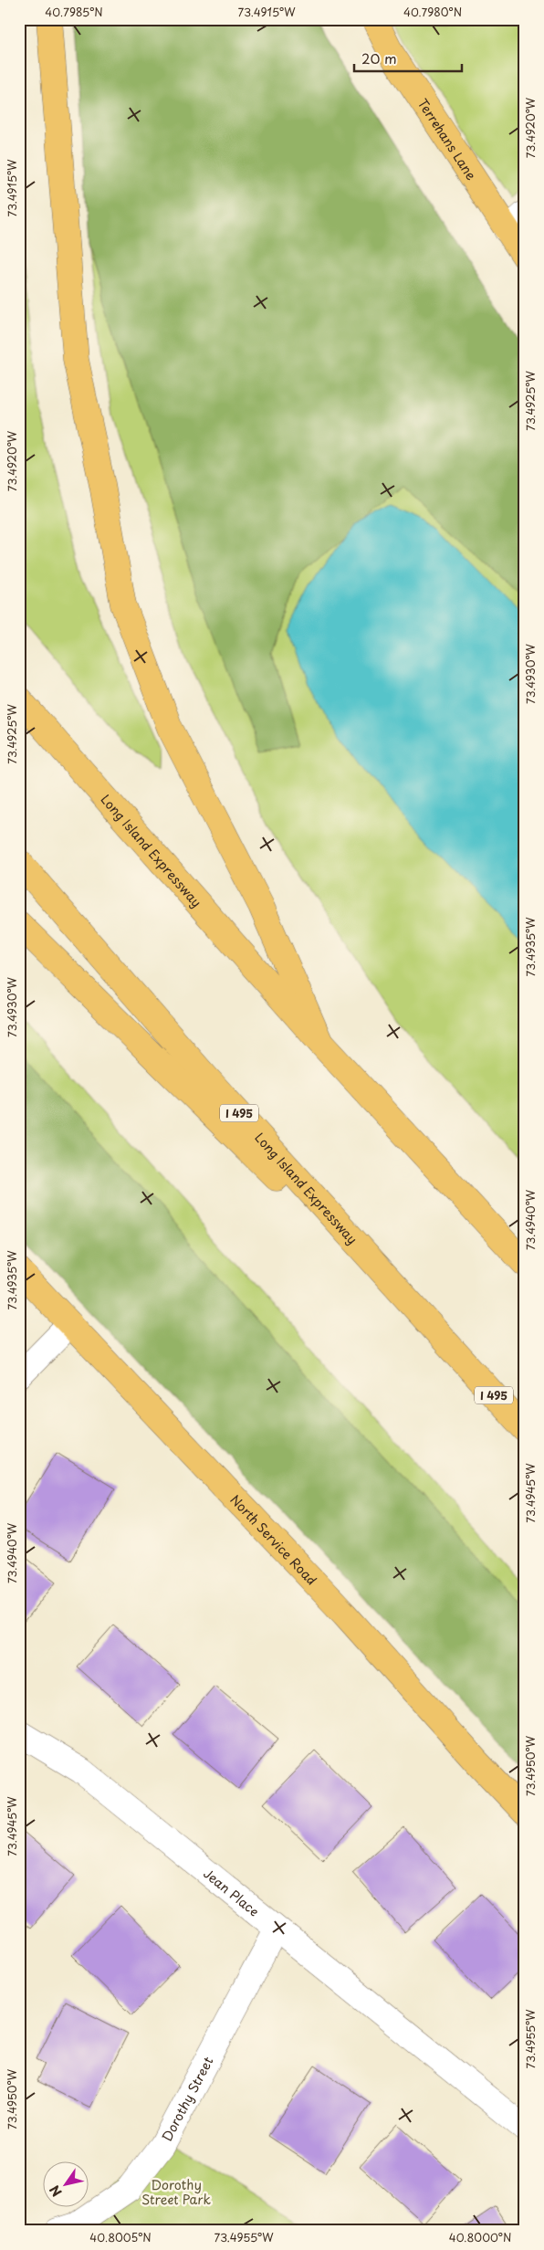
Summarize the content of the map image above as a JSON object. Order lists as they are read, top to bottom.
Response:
{
  "streets": {
    "main road": [
      "Terrehans Lane",
      "Long Island Expressway",
      "I 495",
      "North Service Road"
    ],
    "street": ["Jean Place", "Dorothy Street"]
  },
  "crossings": [
    ["Jean Place", "Dorothy Street"]
  ],
  "parks": ["Dorothy Street Park"],
  "scale_bar": "20 m",
  "north": "bottom left",
  "coordinates": [
    "40.7985°N",
    "73.4915°W",
    "40.7980°N",
    "73.4920°W",
    "73.4925°W",
    "73.4930°W",
    "73.4935°W",
    "73.4940°W",
    "73.4945°W",
    "73.4950°W",
    "73.4955°W",
    "40.8005°N",
    "40.8000°N"
  ]
}
